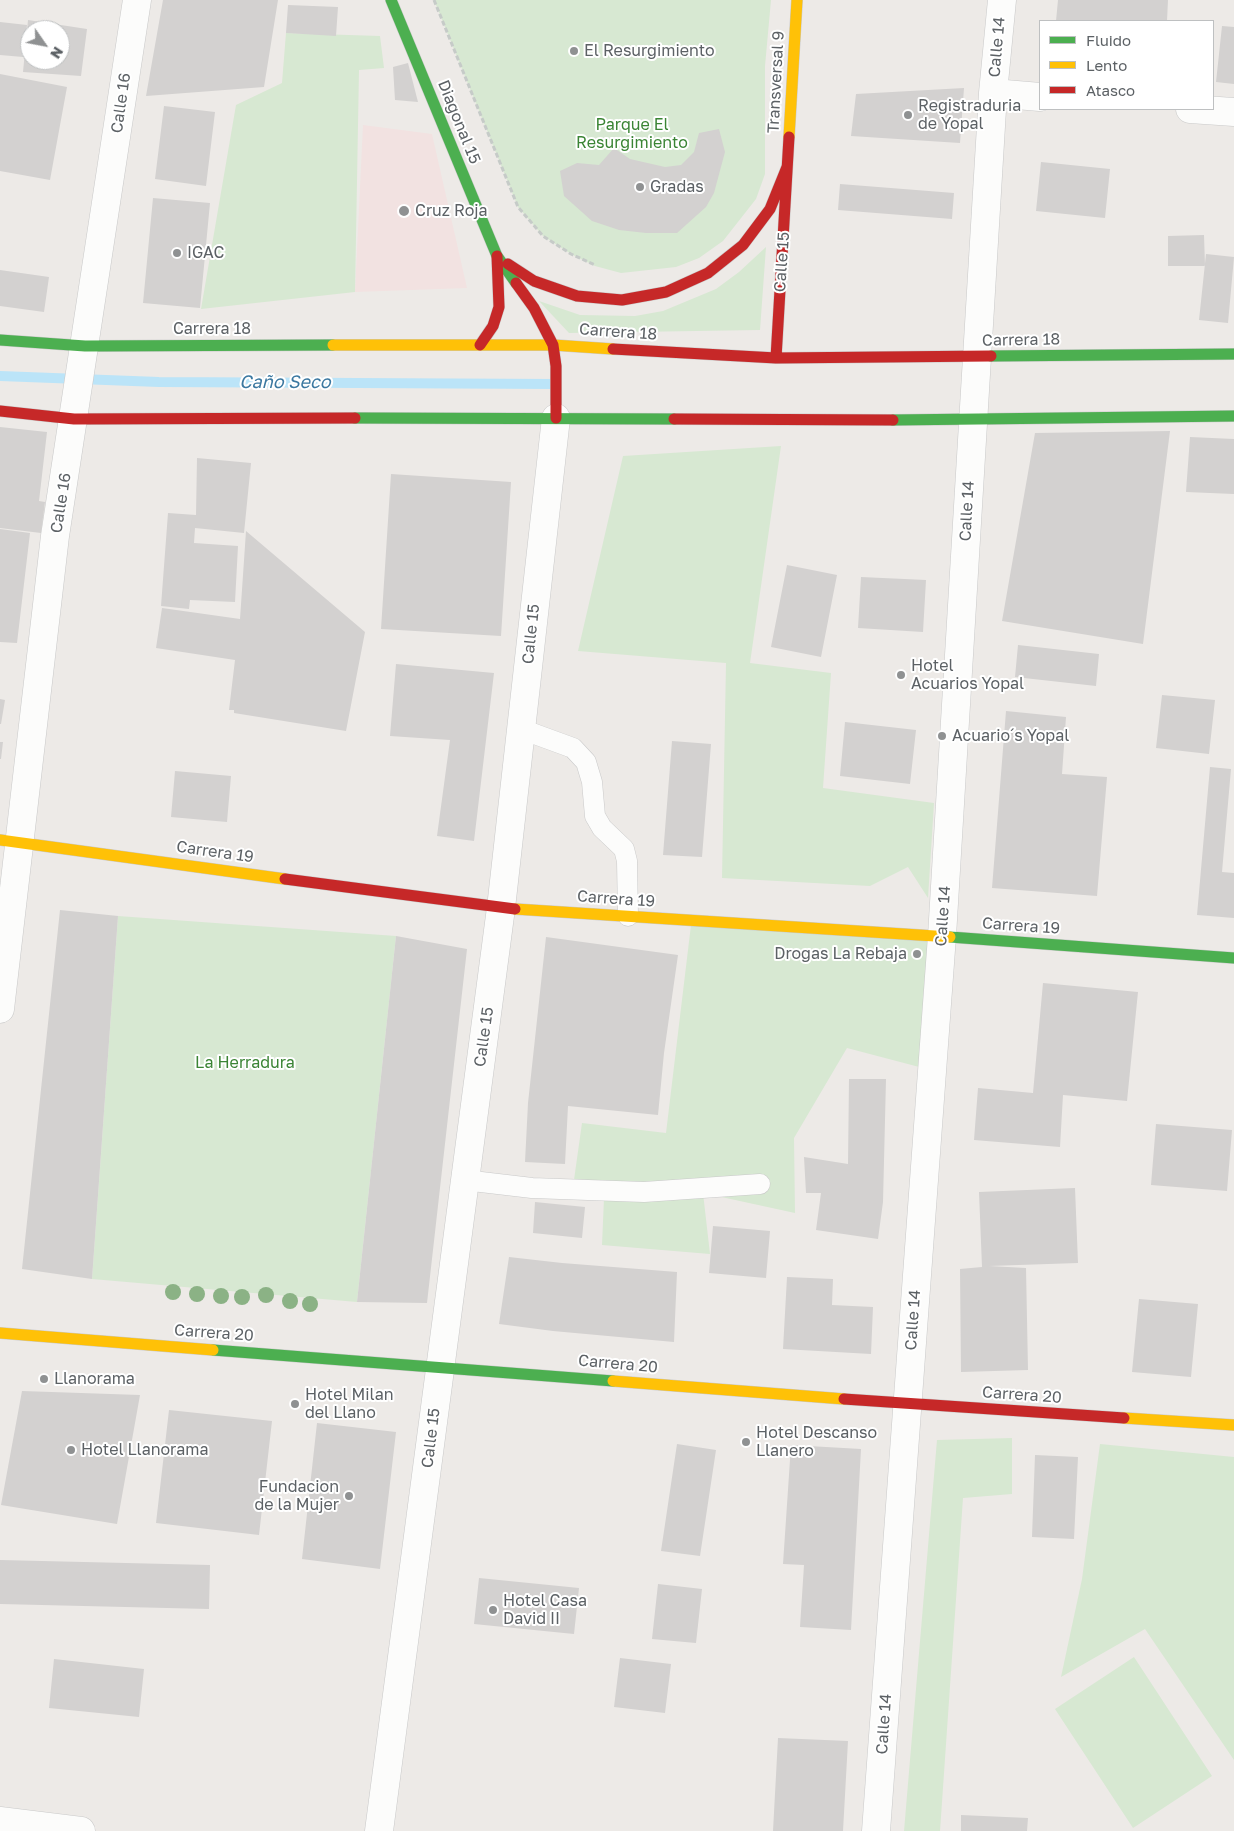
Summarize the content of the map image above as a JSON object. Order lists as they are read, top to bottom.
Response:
{
  "streets": {
    "street": [
      "Calle 14",
      "Transversal 9",
      "Calle 16",
      "Diagonal 15",
      "Calle 15",
      "Carrera 18",
      "Carrera 19",
      "Carrera 20"
    ]
  },
  "crossings": [
    ["Calle 14", "Carrera 18"],
    ["Calle 14", "Carrera 19"],
    ["Calle 14", "Carrera 20"],
    ["Transversal 9", "Calle 15"],
    ["Calle 16", "Carrera 18"],
    ["Calle 16", "Carrera 19"],
    ["Diagonal 15", "Calle 15"],
    ["Calle 15", "Carrera 18"],
    ["Calle 15", "Carrera 19"],
    ["Calle 15", "Carrera 20"]
  ],
  "water": ["Caño Seco"],
  "parks": ["Parque El Resurgimiento", "La Herradura"],
  "places": [
    "El Resurgimiento",
    "Registraduria de Yopal",
    "Gradas",
    "Cruz Roja",
    "IGAC",
    "Hotel Acuarios Yopal",
    "Acuario´s Yopal",
    "Drogas La Rebaja",
    "Llanorama",
    "Hotel Milan del Llano",
    "Hotel Descanso Llanero",
    "Hotel Llanorama",
    "Fundacion de la Mujer",
    "Hotel Casa David II"
  ],
  "legend": ["Fluido", "Lento", "Atasco"],
  "north": "bottom right"
}
